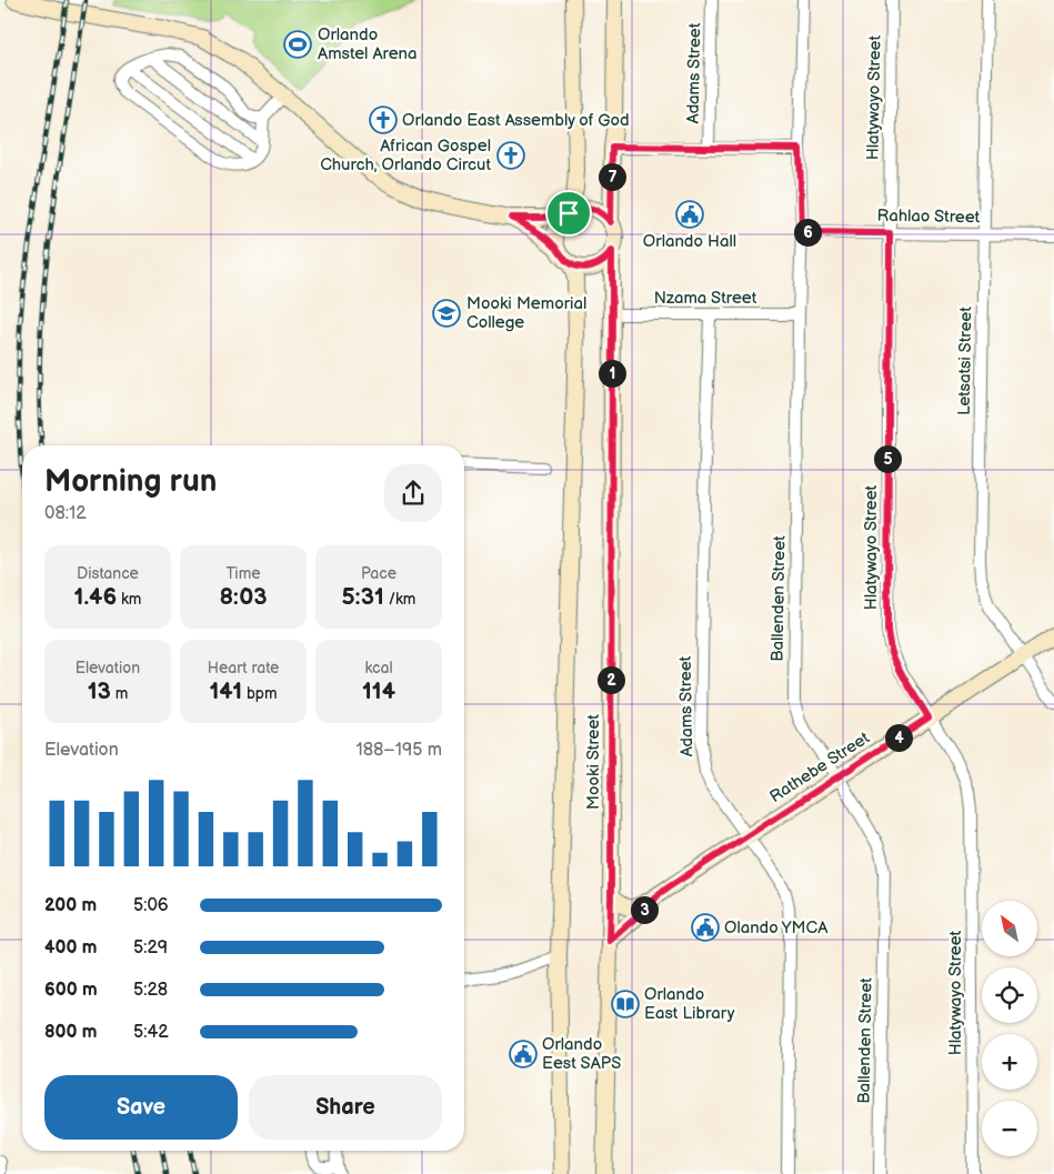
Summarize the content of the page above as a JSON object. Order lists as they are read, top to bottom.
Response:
{
  "streets": {
    "main road": ["Mooki Street", "Rathebe Street"],
    "street": [
      "Adams Street",
      "Hlatywayo Street",
      "Rahlao Street",
      "Nzama Street",
      "Letsatsi Street",
      "Ballenden Street"
    ]
  },
  "crossings": [
    ["Adams Street", "Nzama Street"],
    ["Adams Street", "Rathebe Street"],
    ["Hlatywayo Street", "Rahlao Street"],
    ["Hlatywayo Street", "Rathebe Street"],
    ["Rahlao Street", "Letsatsi Street"],
    ["Rahlao Street", "Ballenden Street"],
    ["Nzama Street", "Ballenden Street"],
    ["Nzama Street", "Mooki Street"],
    ["Letsatsi Street", "Rathebe Street"],
    ["Ballenden Street", "Rathebe Street"],
    ["Mooki Street", "Rathebe Street"]
  ],
  "places": {
    "sports": ["Orlando Amstel Arena"],
    "church": ["Orlando East Assembly of God", "African Gospel Church, Orlando Circut"],
    "public building": ["Orlando Hall", "Olando YMCA", "Orlando Eest SAPS"],
    "school or university": ["Mooki Memorial College"],
    "library": ["Orlando East Library"]
  },
  "north": "top left",
  "page": {
    "pins": [
      "7",
      "6",
      "1",
      "5",
      "2",
      "4",
      "3"
    ],
    "heading": ["Morning run", "08:12"],
    "stats": [
      ["Distance", "1.46 km"],
      ["Time", "8:03"],
      ["Pace", "5:31 /km"],
      ["Elevation", "13 m"],
      ["Heart rate", "141 bpm"],
      ["kcal", "114"]
    ],
    "chart": ["Elevation", "188–195 m"],
    "list": [
      {
        "name": "200 m",
        "note": "5:06"
      },
      {
        "name": "400 m",
        "note": "5:29"
      },
      {
        "name": "600 m",
        "note": "5:28"
      },
      {
        "name": "800 m",
        "note": "5:42"
      }
    ],
    "map_buttons": ["+", "−"],
    "buttons": ["Save", "Share"]
  }
}
